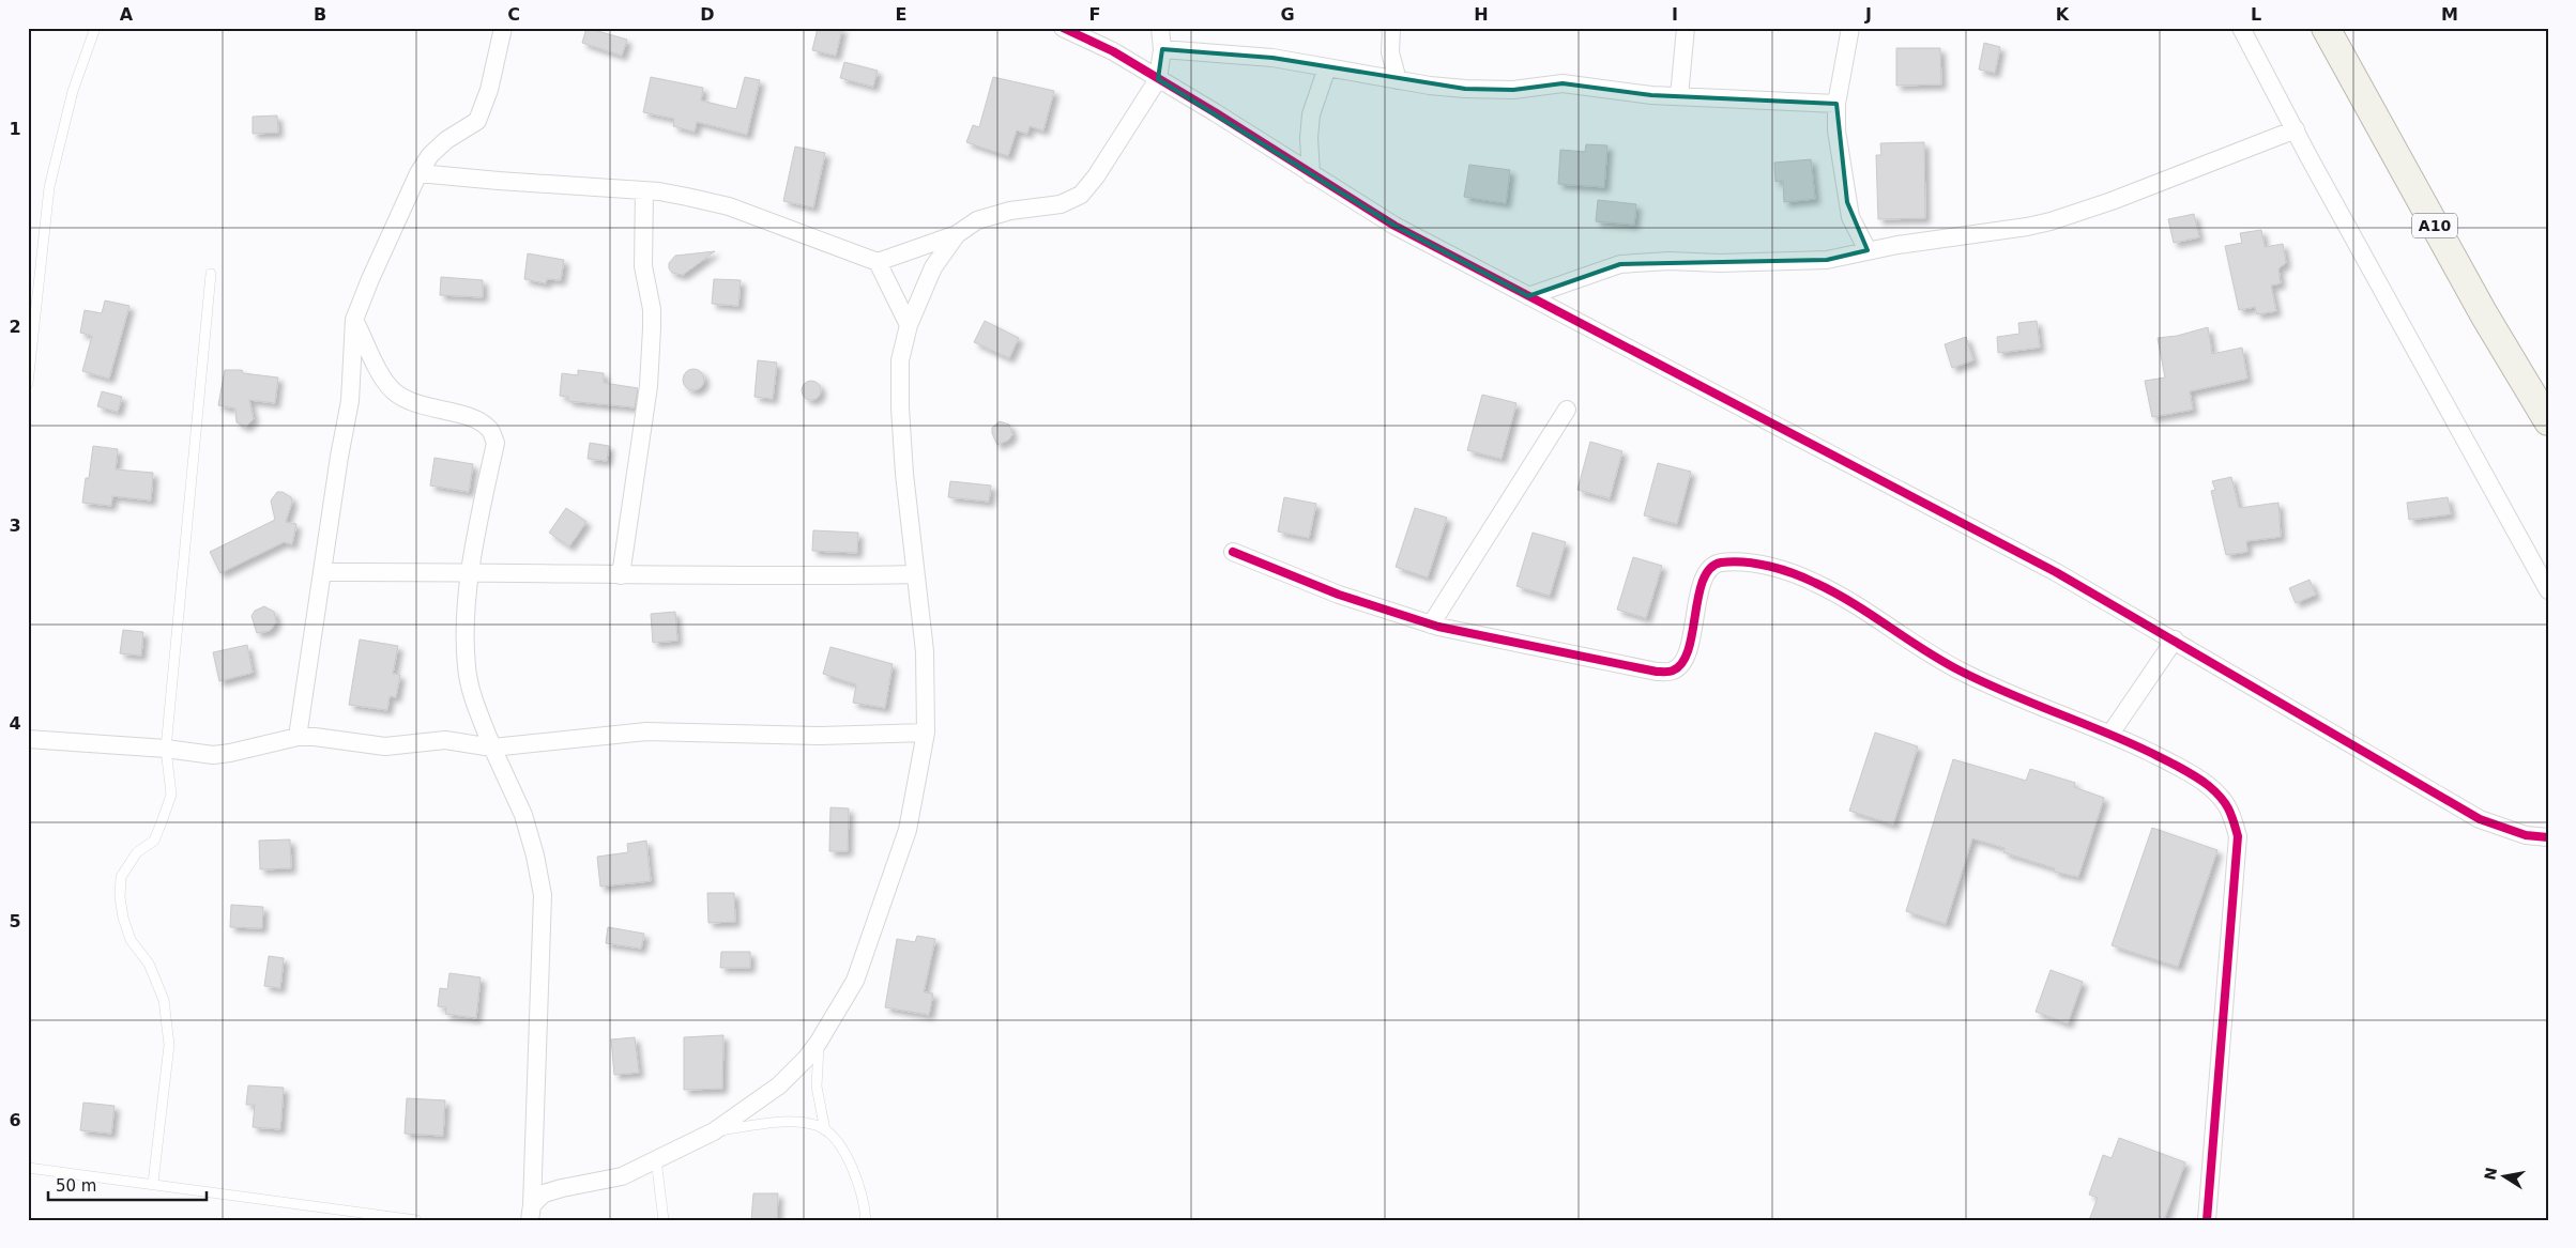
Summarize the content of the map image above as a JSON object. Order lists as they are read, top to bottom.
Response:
{
  "streets": {
    "main road": ["A10"]
  },
  "scale_bar": "50 m",
  "north": "left",
  "grid": {
    "columns": [
      "A",
      "B",
      "C",
      "D",
      "E",
      "F",
      "G",
      "H",
      "I",
      "J",
      "K",
      "L",
      "M"
    ],
    "rows": [
      "1",
      "2",
      "3",
      "4",
      "5",
      "6"
    ]
  }
}
